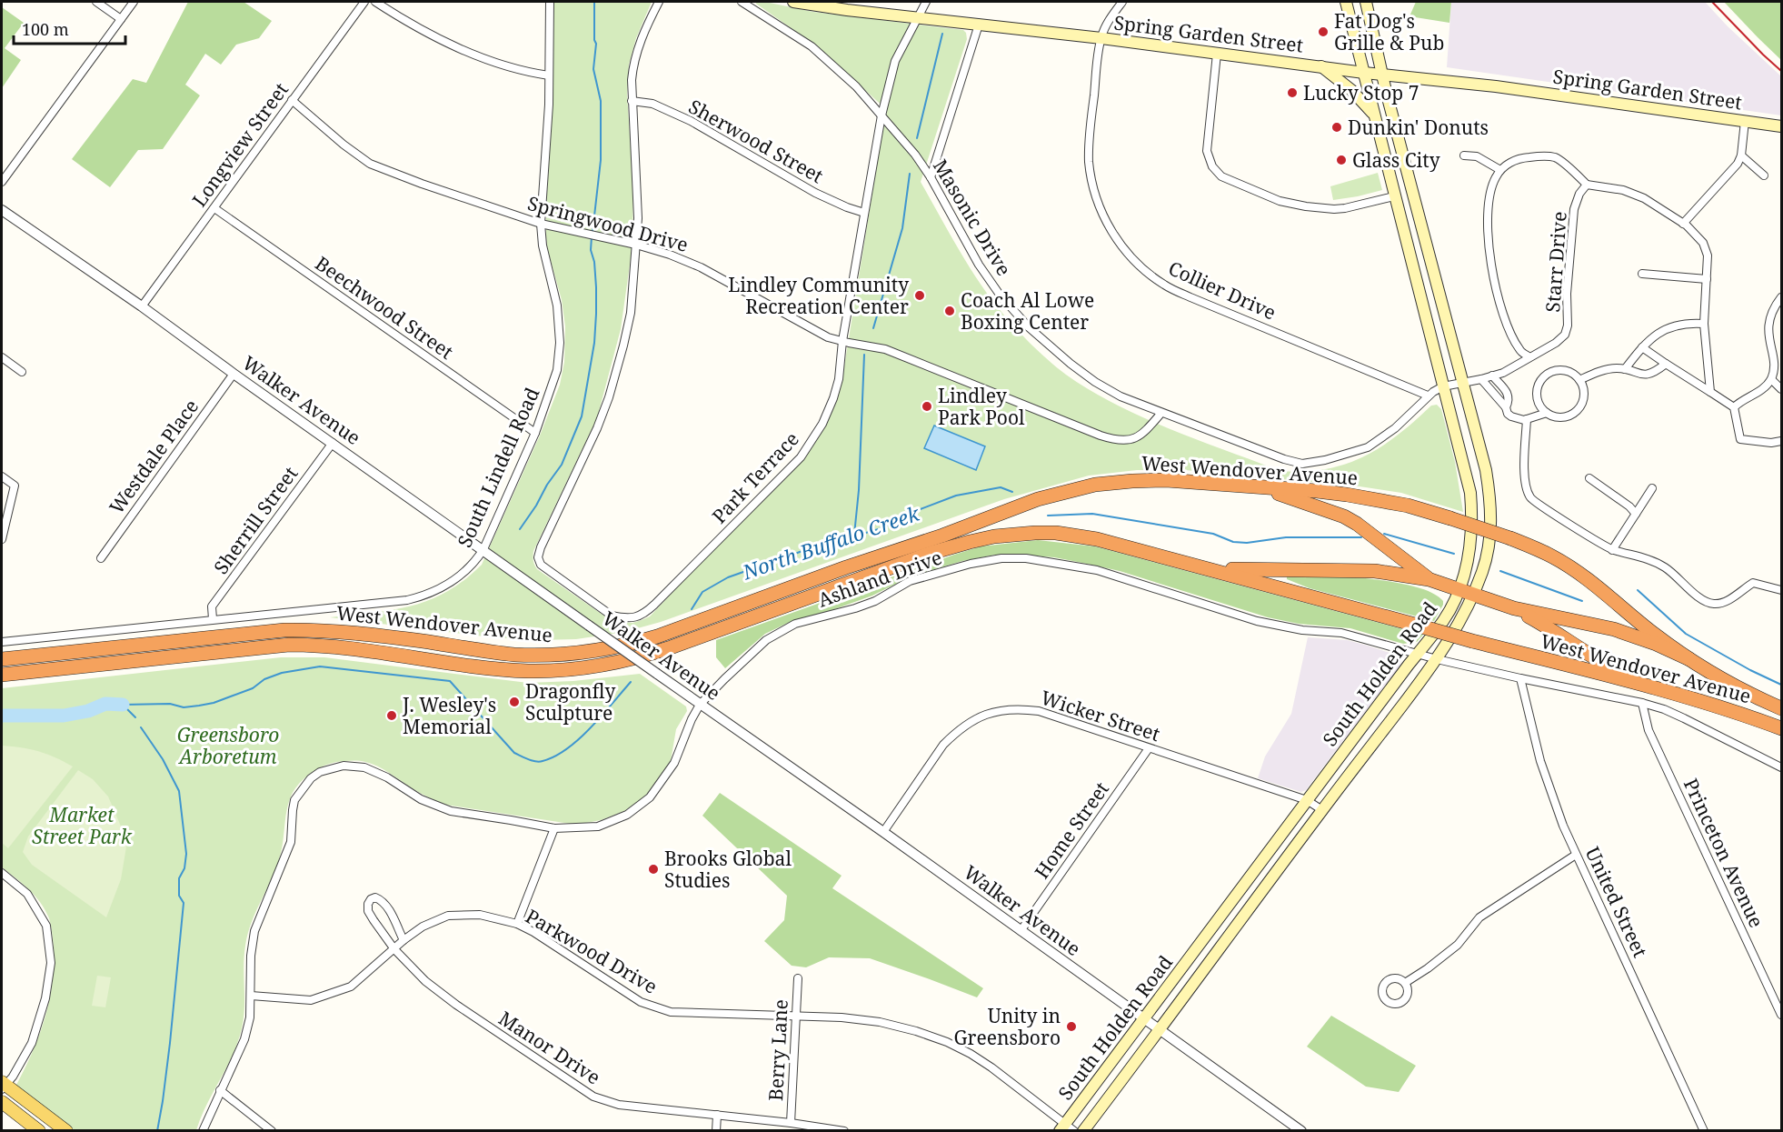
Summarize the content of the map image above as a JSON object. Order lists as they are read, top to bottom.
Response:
{
  "streets": {
    "highway": ["West Wendover Avenue"],
    "main road": ["Spring Garden Street", "South Holden Road"],
    "street": [
      "Sherwood Street",
      "Longview Street",
      "Masonic Drive",
      "Springwood Drive",
      "Starr Drive",
      "Collier Drive",
      "Beechwood Street",
      "Walker Avenue",
      "Westdale Place",
      "South Lindell Road",
      "Park Terrace",
      "Sherrill Street",
      "Ashland Drive",
      "Wicker Street",
      "Home Street",
      "Princeton Avenue",
      "United Street",
      "Parkwood Drive",
      "Manor Drive",
      "Berry Lane"
    ]
  },
  "crossings": [
    ["Spring Garden Street", "Collier Drive"],
    ["Spring Garden Street", "Park Terrace"],
    ["Spring Garden Street", "South Holden Road"],
    ["Sherwood Street", "Park Terrace"],
    ["Longview Street", "Springwood Drive"],
    ["Longview Street", "Beechwood Street"],
    ["Longview Street", "Walker Avenue"],
    ["Masonic Drive", "Springwood Drive"],
    ["Masonic Drive", "Starr Drive"],
    ["Masonic Drive", "Collier Drive"],
    ["Masonic Drive", "Park Terrace"],
    ["Springwood Drive", "South Lindell Road"],
    ["Springwood Drive", "Park Terrace"],
    ["Starr Drive", "Collier Drive"],
    ["Starr Drive", "South Holden Road"],
    ["Beechwood Street", "South Lindell Road"],
    ["Walker Avenue", "Westdale Place"],
    ["Walker Avenue", "South Lindell Road"],
    ["Walker Avenue", "Sherrill Street"],
    ["Walker Avenue", "Ashland Drive"],
    ["Walker Avenue", "South Holden Road"],
    ["Walker Avenue", "Wicker Street"],
    ["Walker Avenue", "Home Street"],
    ["South Lindell Road", "Sherrill Street"],
    ["Ashland Drive", "South Holden Road"],
    ["Ashland Drive", "Princeton Avenue"],
    ["Ashland Drive", "United Street"],
    ["Ashland Drive", "Parkwood Drive"],
    ["South Holden Road", "Wicker Street"],
    ["South Holden Road", "Parkwood Drive"],
    ["Wicker Street", "Home Street"],
    ["Parkwood Drive", "Manor Drive"],
    ["Parkwood Drive", "Berry Lane"],
    ["Manor Drive", "Berry Lane"]
  ],
  "water": ["North Buffalo Creek"],
  "parks": ["Greensboro Arboretum", "Market Street Park"],
  "places": [
    "Fat Dog's Grille & Pub",
    "Lucky Stop 7",
    "Dunkin' Donuts",
    "Glass City",
    "Lindley Community Recreation Center",
    "Coach Al Lowe Boxing Center",
    "Lindley Park Pool",
    "Dragonfly Sculpture",
    "J. Wesley's Memorial",
    "Brooks Global Studies",
    "Unity in Greensboro"
  ],
  "scale_bar": "100 m"
}
